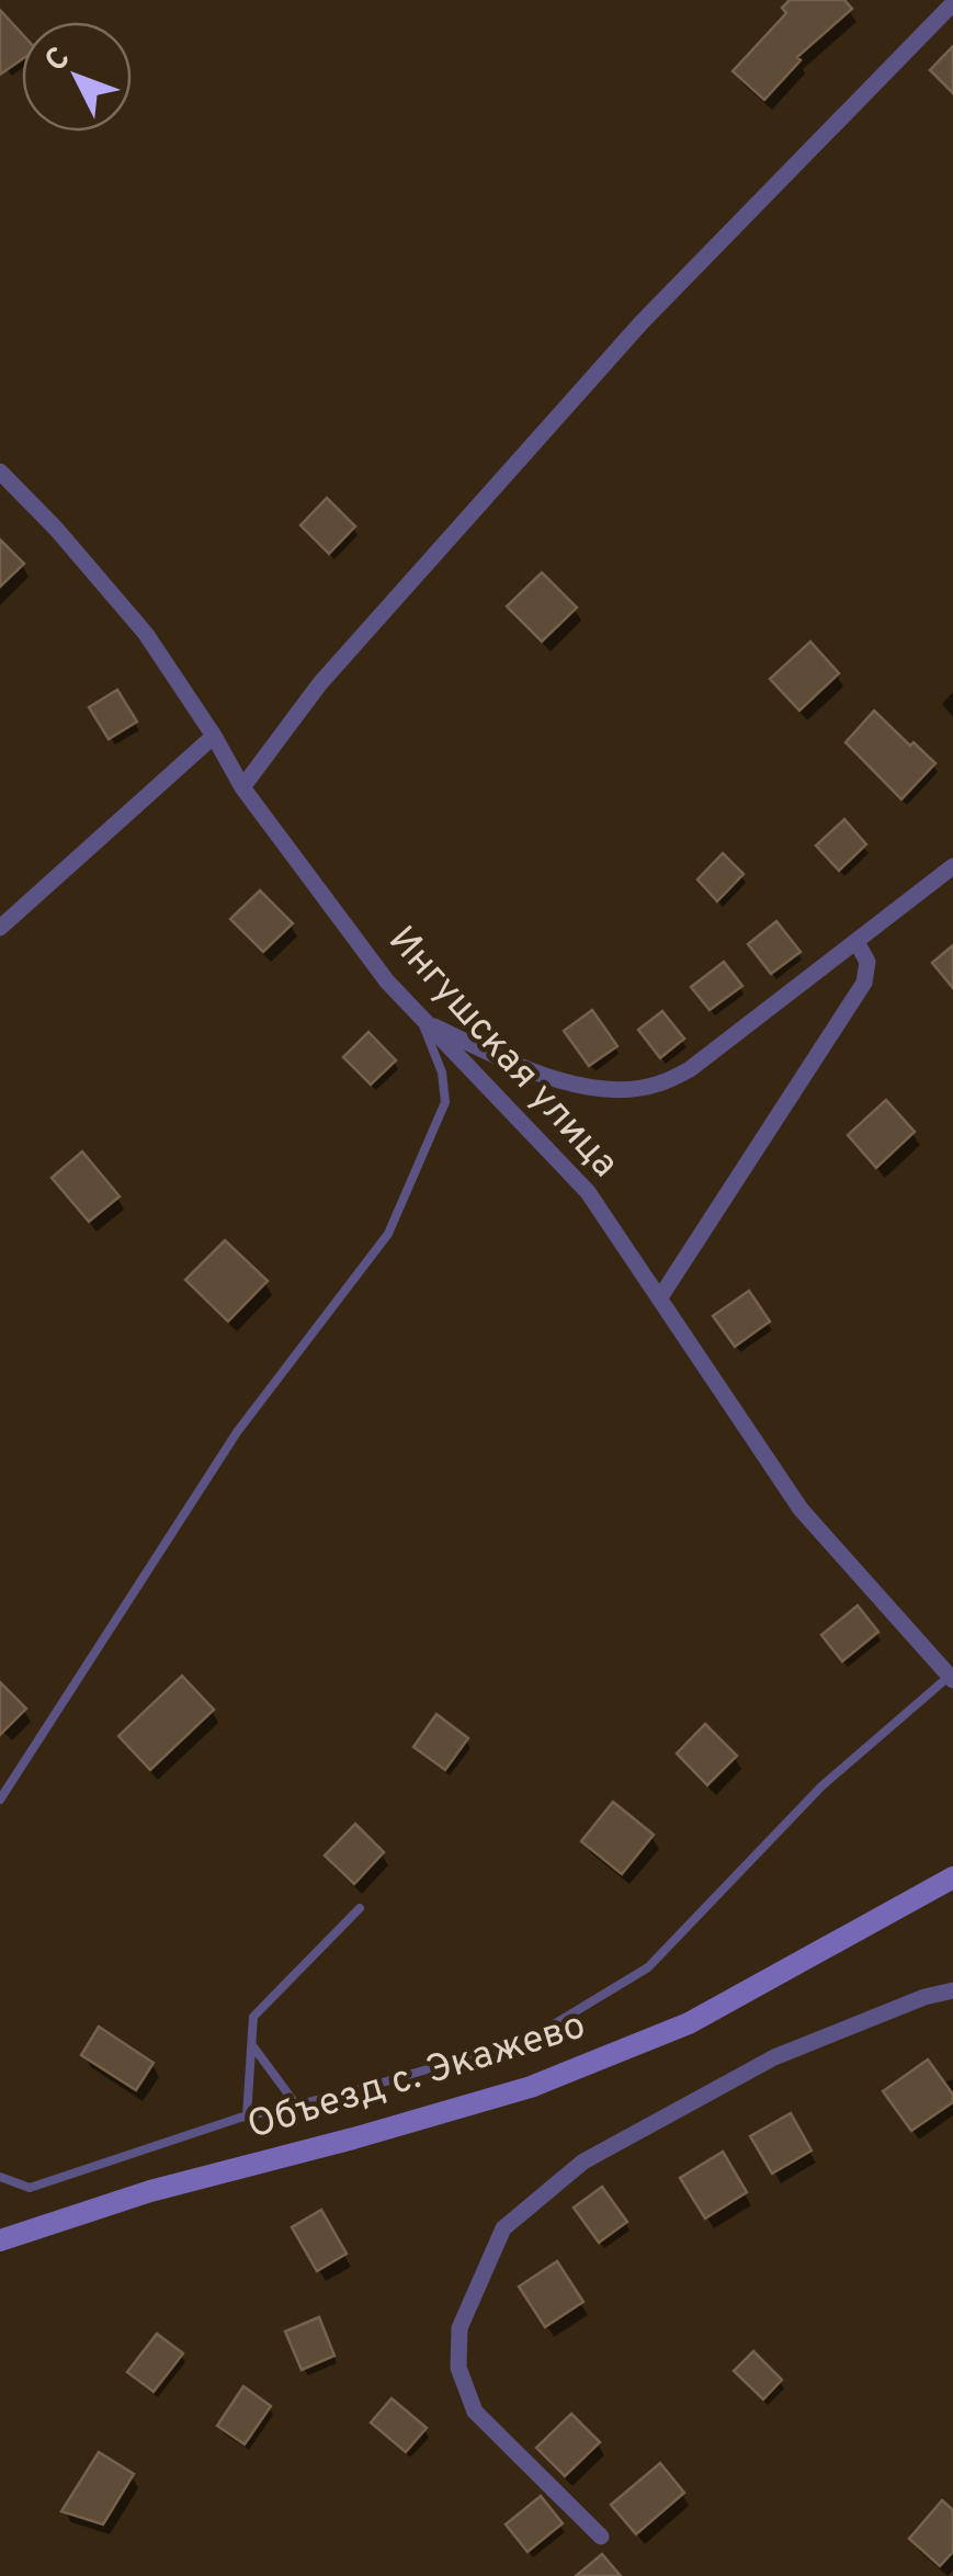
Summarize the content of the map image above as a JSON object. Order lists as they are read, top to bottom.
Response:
{
  "streets": {
    "main road": ["Объезд с. Экажево"],
    "street": ["Ингушская улица"]
  },
  "north": "top left"
}
